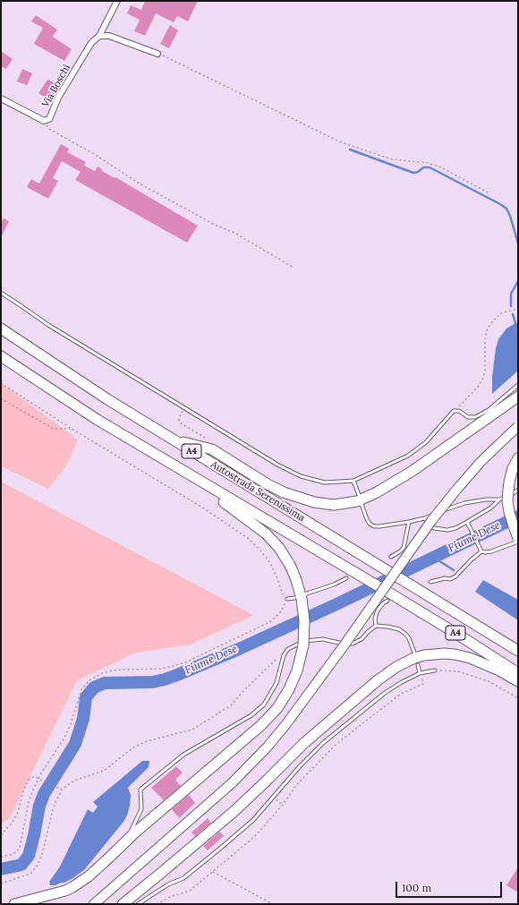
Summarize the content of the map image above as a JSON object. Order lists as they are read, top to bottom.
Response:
{
  "streets": {
    "highway": ["A4", "Autostrada Serenissima"],
    "street": ["Via Boschi"]
  },
  "water": ["Fiume Dese"],
  "scale_bar": "100 m"
}
